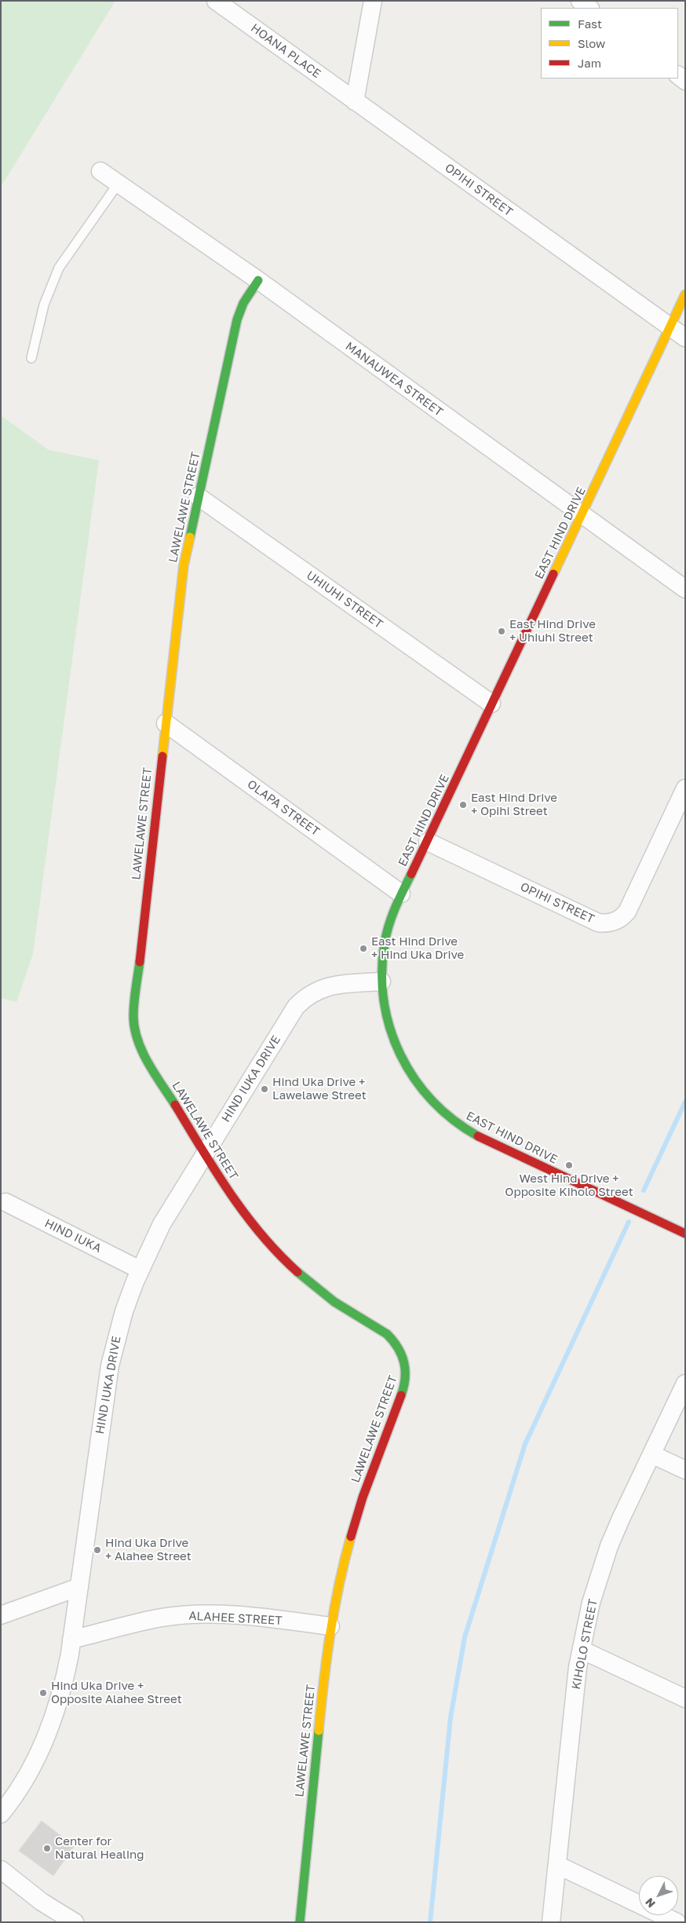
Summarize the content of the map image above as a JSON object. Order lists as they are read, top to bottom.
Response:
{
  "streets": {
    "street": [
      "HOANA PLACE",
      "OPIHI STREET",
      "MANAUWEA STREET",
      "LAWELAWE STREET",
      "EAST HIND DRIVE",
      "UHIUHI STREET",
      "OLAPA STREET",
      "HIND IUKA DRIVE",
      "HIND IUKA",
      "ALAHEE STREET",
      "KIHOLO STREET"
    ]
  },
  "crossings": [
    ["HOANA PLACE", "OPIHI STREET"],
    ["OPIHI STREET", "EAST HIND DRIVE"],
    ["MANAUWEA STREET", "LAWELAWE STREET"],
    ["MANAUWEA STREET", "EAST HIND DRIVE"],
    ["LAWELAWE STREET", "UHIUHI STREET"],
    ["LAWELAWE STREET", "OLAPA STREET"],
    ["LAWELAWE STREET", "HIND IUKA DRIVE"],
    ["LAWELAWE STREET", "ALAHEE STREET"],
    ["EAST HIND DRIVE", "UHIUHI STREET"],
    ["EAST HIND DRIVE", "OLAPA STREET"],
    ["EAST HIND DRIVE", "HIND IUKA DRIVE"],
    ["HIND IUKA DRIVE", "HIND IUKA"],
    ["HIND IUKA DRIVE", "ALAHEE STREET"]
  ],
  "places": [
    "East Hind Drive + Uhiuhi Street",
    "East Hind Drive + Opihi Street",
    "East Hind Drive + Hind Uka Drive",
    "Hind Uka Drive + Lawelawe Street",
    "West Hind Drive + Opposite Kiholo Street",
    "Hind Uka Drive + Alahee Street",
    "Hind Uka Drive + Opposite Alahee Street",
    "Center for Natural Healing"
  ],
  "legend": ["Fast", "Slow", "Jam"],
  "north": "bottom left"
}
